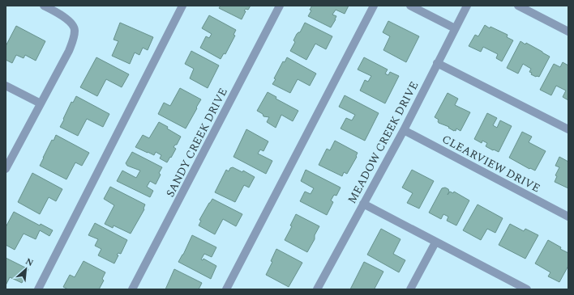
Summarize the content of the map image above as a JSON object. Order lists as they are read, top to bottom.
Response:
{
  "streets": {
    "street": ["SANDY CREEK DRIVE", "MEADOW CREEK DRIVE", "CLEARVIEW DRIVE"]
  },
  "crossings": [
    ["MEADOW CREEK DRIVE", "CLEARVIEW DRIVE"]
  ],
  "north": "top right"
}
